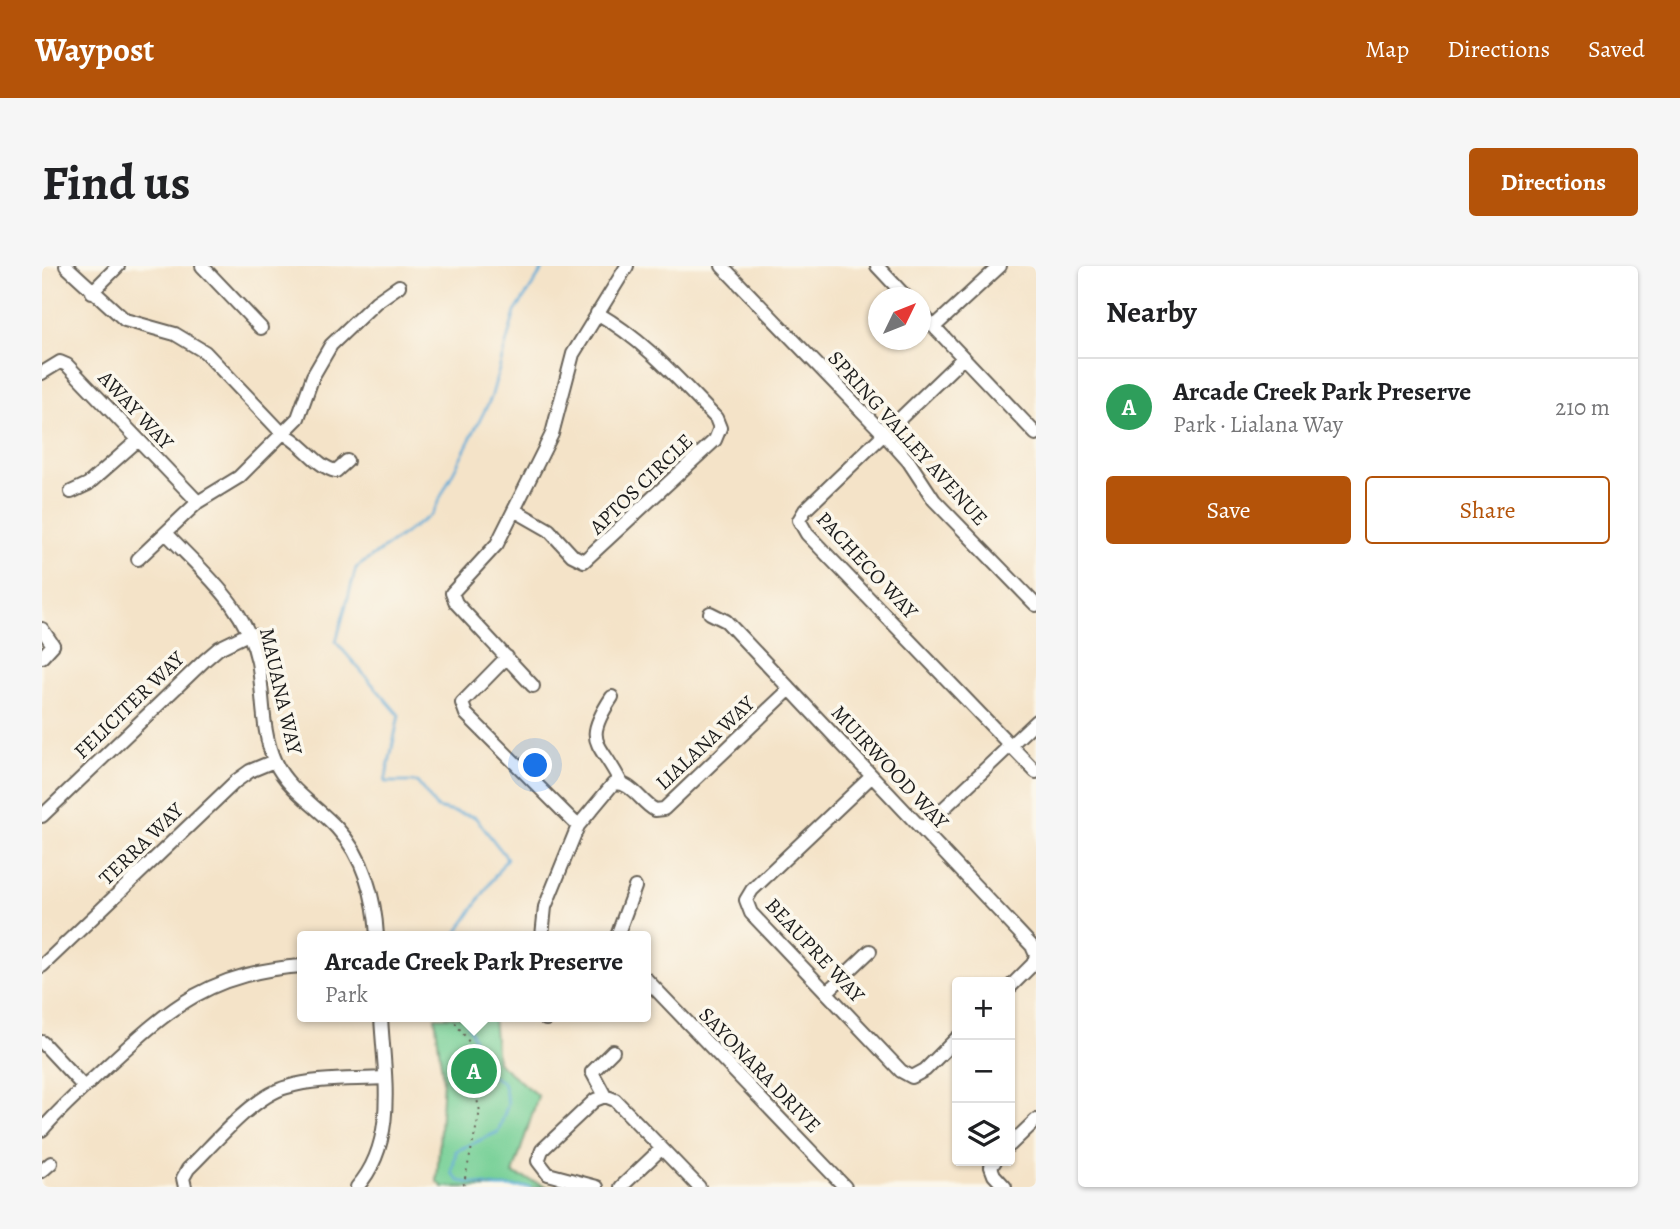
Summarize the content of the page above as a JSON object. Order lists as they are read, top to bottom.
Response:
{
  "streets": {
    "street": [
      "AWAY WAY",
      "SPRING VALLEY AVENUE",
      "APTOS CIRCLE",
      "PACHECO WAY",
      "MAUANA WAY",
      "FELICITER WAY",
      "LIALANA WAY",
      "MUIRWOOD WAY",
      "TERRA WAY",
      "BEAUPRE WAY",
      "SAYONARA DRIVE"
    ]
  },
  "crossings": [
    ["SPRING VALLEY AVENUE", "PACHECO WAY"],
    ["MAUANA WAY", "FELICITER WAY"],
    ["MAUANA WAY", "TERRA WAY"],
    ["LIALANA WAY", "MUIRWOOD WAY"],
    ["MUIRWOOD WAY", "BEAUPRE WAY"]
  ],
  "north": "top right",
  "page": {
    "header": "Waypost",
    "nav": ["Map", "Directions", "Saved"],
    "buttons": [
      "Directions",
      ["Save", "Share"]
    ],
    "title": "Find us",
    "heading": "Nearby",
    "list": [
      {
        "mark": "A",
        "name": "Arcade Creek Park Preserve",
        "note": "Park · Lialana Way",
        "value": "210 m"
      }
    ],
    "popup": ["Arcade Creek Park Preserve", "Park"],
    "map_buttons": ["+", "−"],
    "pins": "A"
  }
}
